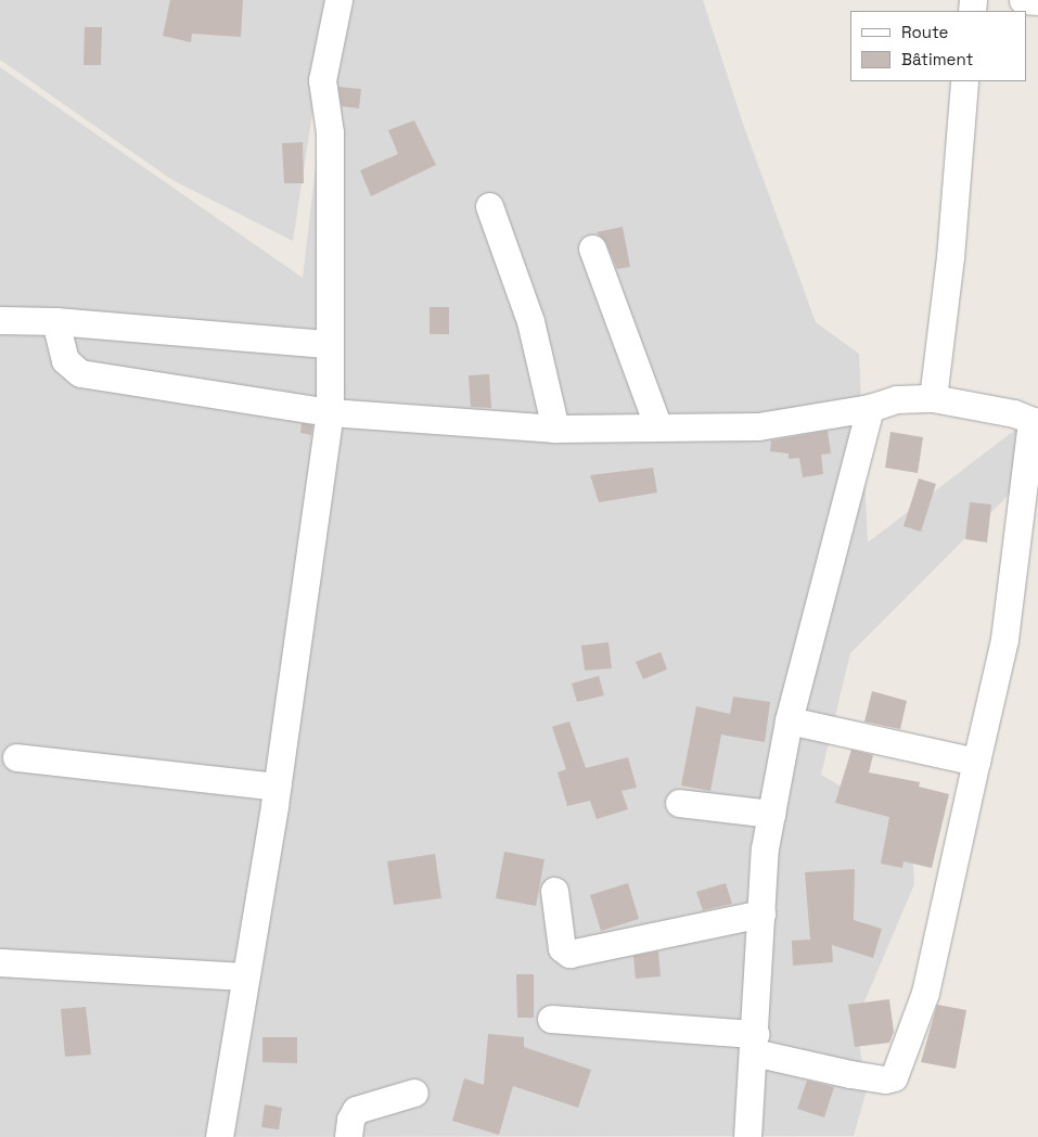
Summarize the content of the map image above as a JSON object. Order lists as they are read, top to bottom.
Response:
{
  "legend": ["Route", "Bâtiment"]
}
